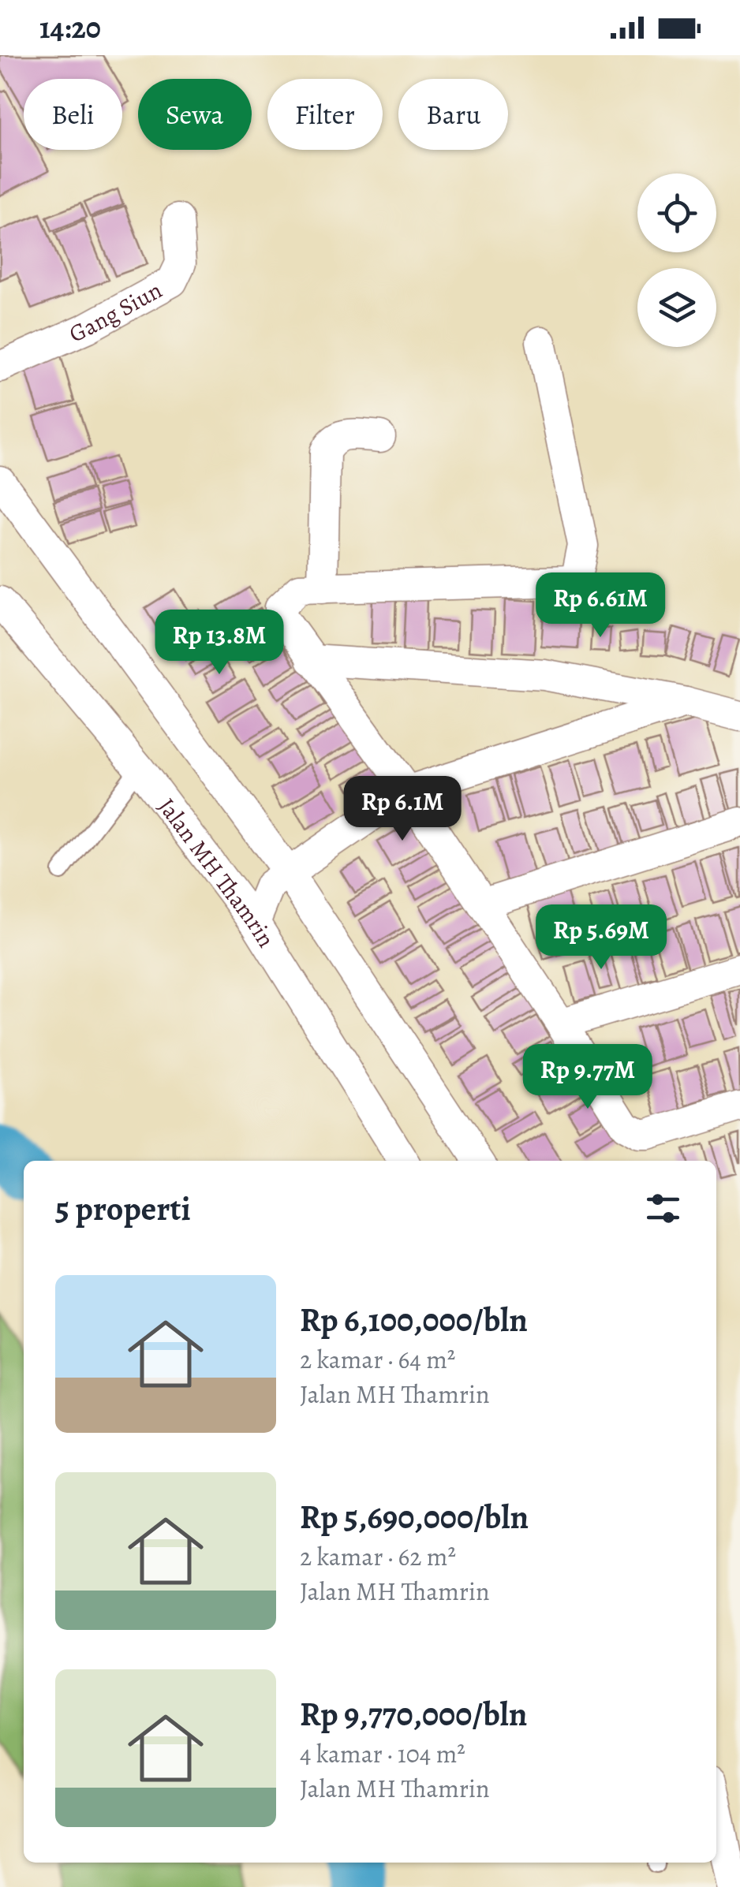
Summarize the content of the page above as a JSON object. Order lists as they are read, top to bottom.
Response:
{
  "streets": {
    "street": ["Gang Siun", "Jalan MH Thamrin"]
  },
  "page": {
    "status": "14:20",
    "chip": [
      "Beli",
      "Sewa",
      "Filter",
      "Baru"
    ],
    "price": [
      "Rp 6.61M",
      "Rp 13.8M",
      "Rp 6.1M",
      "Rp 5.69M",
      "Rp 9.77M"
    ],
    "heading": "5 properti",
    "list": [
      {
        "name": "Rp 6,100,000/bln",
        "note": "2 kamar · 64 m² · Jalan MH Thamrin"
      },
      {
        "name": "Rp 5,690,000/bln",
        "note": "2 kamar · 62 m² · Jalan MH Thamrin"
      },
      {
        "name": "Rp 9,770,000/bln",
        "note": "4 kamar · 104 m² · Jalan MH Thamrin"
      }
    ]
  }
}
